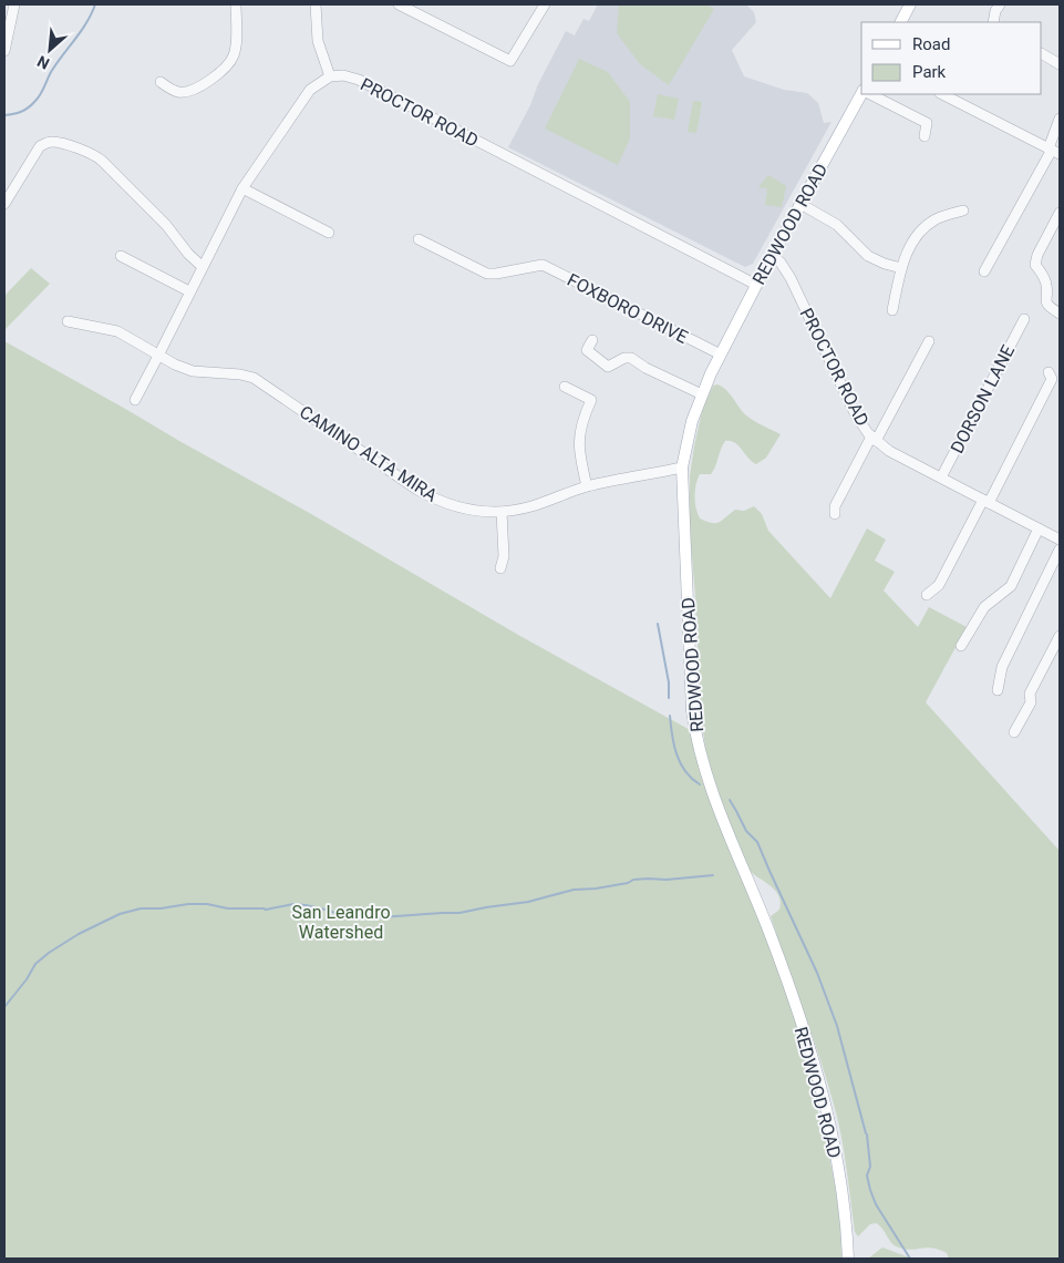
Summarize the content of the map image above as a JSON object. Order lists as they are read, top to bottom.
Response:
{
  "streets": {
    "main road": ["REDWOOD ROAD"],
    "street": [
      "PROCTOR ROAD",
      "FOXBORO DRIVE",
      "DORSON LANE",
      "CAMINO ALTA MIRA"
    ]
  },
  "crossings": [
    ["PROCTOR ROAD", "REDWOOD ROAD"],
    ["PROCTOR ROAD", "DORSON LANE"],
    ["REDWOOD ROAD", "FOXBORO DRIVE"],
    ["REDWOOD ROAD", "CAMINO ALTA MIRA"]
  ],
  "parks": ["San Leandro Watershed"],
  "legend": ["Road", "Park"],
  "north": "bottom left"
}
